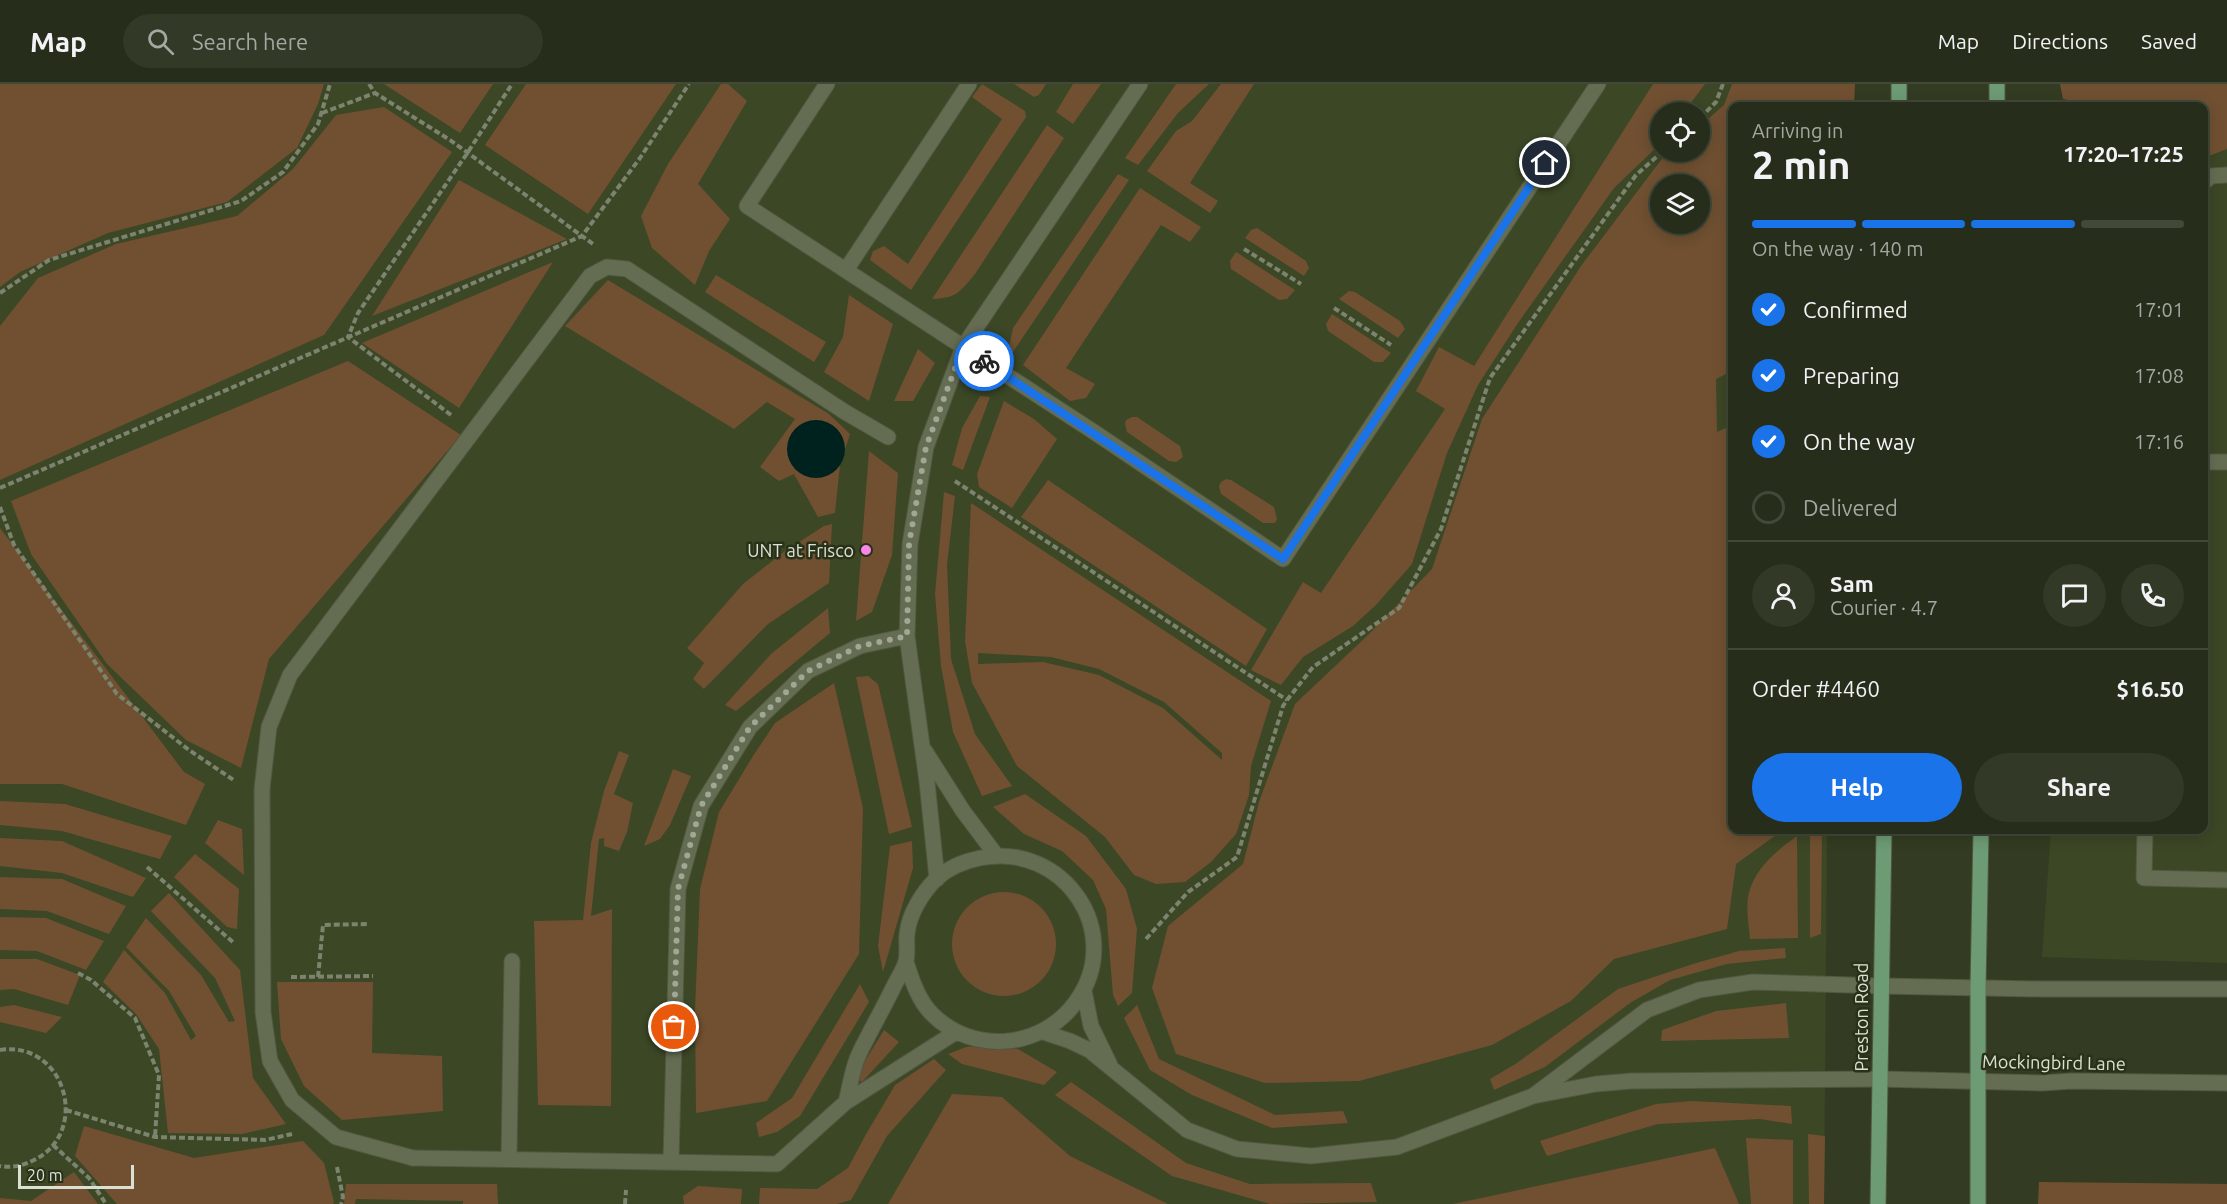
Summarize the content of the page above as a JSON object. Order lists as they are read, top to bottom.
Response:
{
  "streets": {
    "main road": ["Preston Road"],
    "street": ["Mockingbird Lane"]
  },
  "crossings": [
    ["Preston Road", "Mockingbird Lane"]
  ],
  "places": ["UNT at Frisco"],
  "scale_bar": "20 m",
  "page": {
    "header": "Map",
    "search": "Search here",
    "nav": ["Map", "Directions", "Saved"],
    "heading": ["2 min", "Arriving in", "17:20–17:25"],
    "panel": [
      "Sam",
      "Courier · 4.7",
      "Order #4460",
      "$16.50"
    ],
    "bar": "On the way · 140 m",
    "list": [
      ["Confirmed", "17:01"],
      ["Preparing", "17:08"],
      ["On the way", "17:16"],
      "Delivered"
    ],
    "buttons": ["Help", "Share"],
    "scale": "20 m"
  }
}
